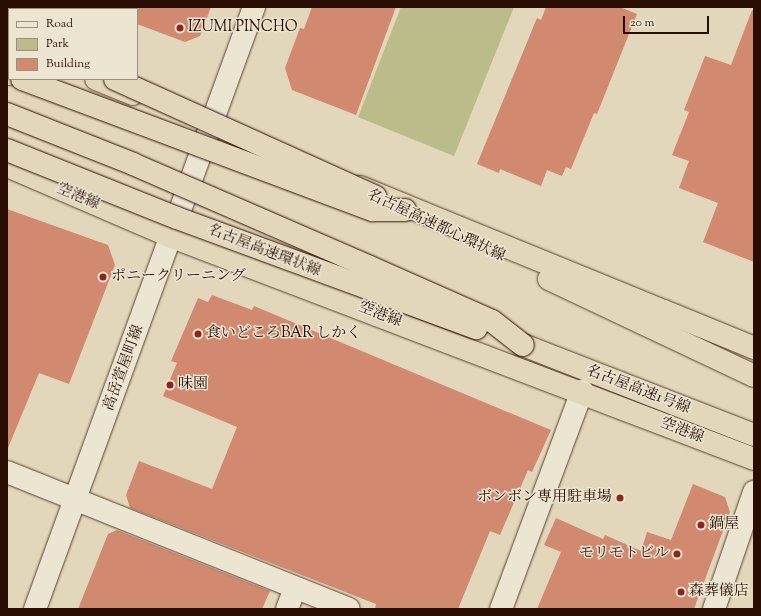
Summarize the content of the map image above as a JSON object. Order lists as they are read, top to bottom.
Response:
{
  "streets": {
    "highway": [
      "空港線",
      "名古屋高速都心環状線",
      "名古屋高速環状線",
      "名古屋高速1号線"
    ],
    "street": ["高岳萱屋町線"]
  },
  "crossings": [
    ["空港線", "高岳萱屋町線"],
    ["名古屋高速環状線", "名古屋高速1号線"]
  ],
  "places": [
    "IZUMI PINCHO",
    "ポニークリーニング",
    "食いどころBAR しかく",
    "味園",
    "ボンボン専用駐車場",
    "鍋屋",
    "モリモトビル",
    "森葬儀店"
  ],
  "legend": ["Road", "Park", "Building"],
  "scale_bar": "20 m"
}
